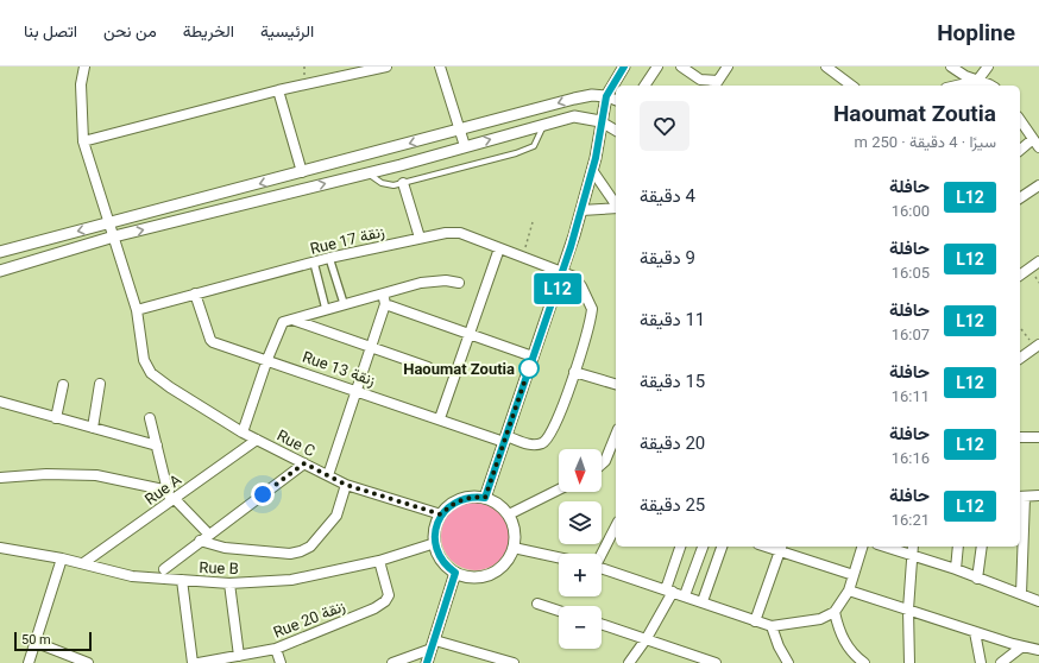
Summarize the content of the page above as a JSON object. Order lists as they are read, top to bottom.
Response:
{
  "streets": {
    "street": [
      "Rue 17 زنقة",
      "Rue 13 زنقة",
      "Rue C",
      "Rue A",
      "Rue B",
      "Rue 20 زنقة"
    ]
  },
  "crossings": [
    ["Rue 17 زنقة", "Rue 13 زنقة"],
    ["Rue 17 زنقة", "Rue C"],
    ["Rue C", "Rue A"],
    ["Rue C", "Rue B"],
    ["Rue A", "Rue B"],
    ["Rue B", "Rue 20 زنقة"]
  ],
  "places": ["Haoumat Zoutia"],
  "lines": ["bus line L12"],
  "scale_bar": "50 m",
  "north": "bottom",
  "page": {
    "header": "Hopline",
    "nav": [
      "الرئيسية",
      "الخريطة",
      "من نحن",
      "اتصل بنا"
    ],
    "on_map": "L12",
    "heading": ["Haoumat Zoutia", "سيرًا · 4 دقيقة · 250 m"],
    "list": [
      {
        "mark": "L12",
        "name": "حافلة",
        "note": "16:00",
        "value": "4 دقيقة"
      },
      {
        "mark": "L12",
        "name": "حافلة",
        "note": "16:05",
        "value": "9 دقيقة"
      },
      {
        "mark": "L12",
        "name": "حافلة",
        "note": "16:07",
        "value": "11 دقيقة"
      },
      {
        "mark": "L12",
        "name": "حافلة",
        "note": "16:11",
        "value": "15 دقيقة"
      },
      {
        "mark": "L12",
        "name": "حافلة",
        "note": "16:16",
        "value": "20 دقيقة"
      },
      {
        "mark": "L12",
        "name": "حافلة",
        "note": "16:21",
        "value": "25 دقيقة"
      }
    ],
    "map_buttons": ["+", "−"],
    "scale": "50 m"
  }
}
